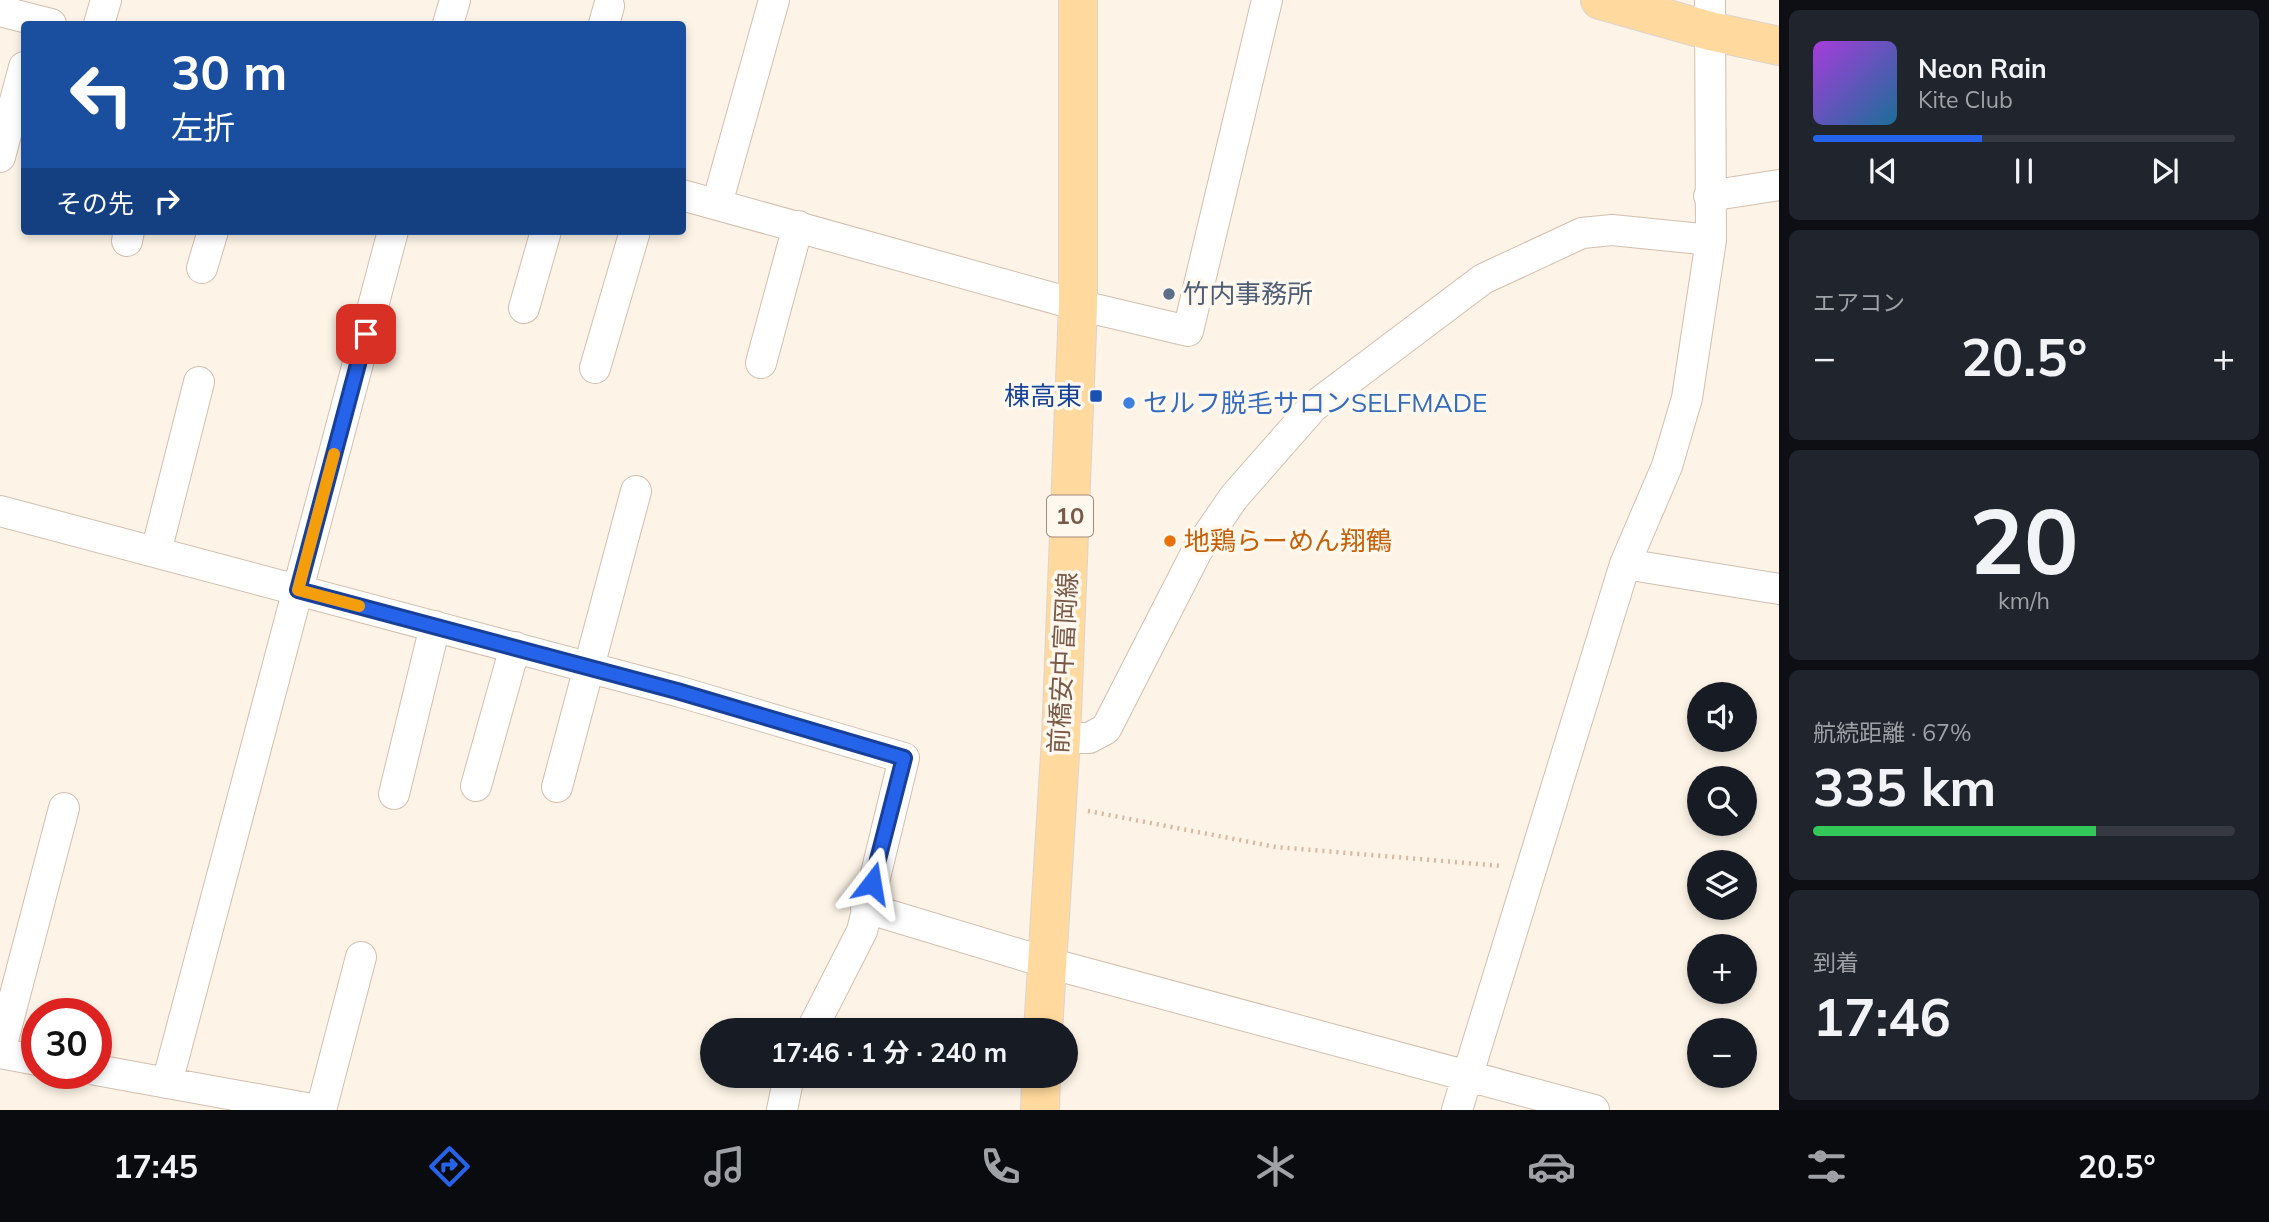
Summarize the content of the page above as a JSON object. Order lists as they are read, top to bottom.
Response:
{
  "streets": {
    "main road": ["10", "前橋安中富岡線"]
  },
  "places": {
    "other": ["竹内事務所", "セルフ脱毛サロンSELFMADE", "地鶏らーめん翔鶴"],
    "transit": ["棟高東"]
  },
  "page": {
    "turn": ["30 m", "左折"],
    "song": ["Neon Rain", "Kite Club"],
    "then": "その先",
    "tile": [
      "エアコン",
      ["20", "km/h"],
      ["航続距離 · 67%", "335 km"],
      ["到着", "17:46"]
    ],
    "heat": ["−", "20.5°", "+"],
    "map_buttons": ["+", "−"],
    "limit": "30",
    "trip": "17:46 · 1 分 · 240 m",
    "tabs": ["17:45", "20.5°"]
  }
}
